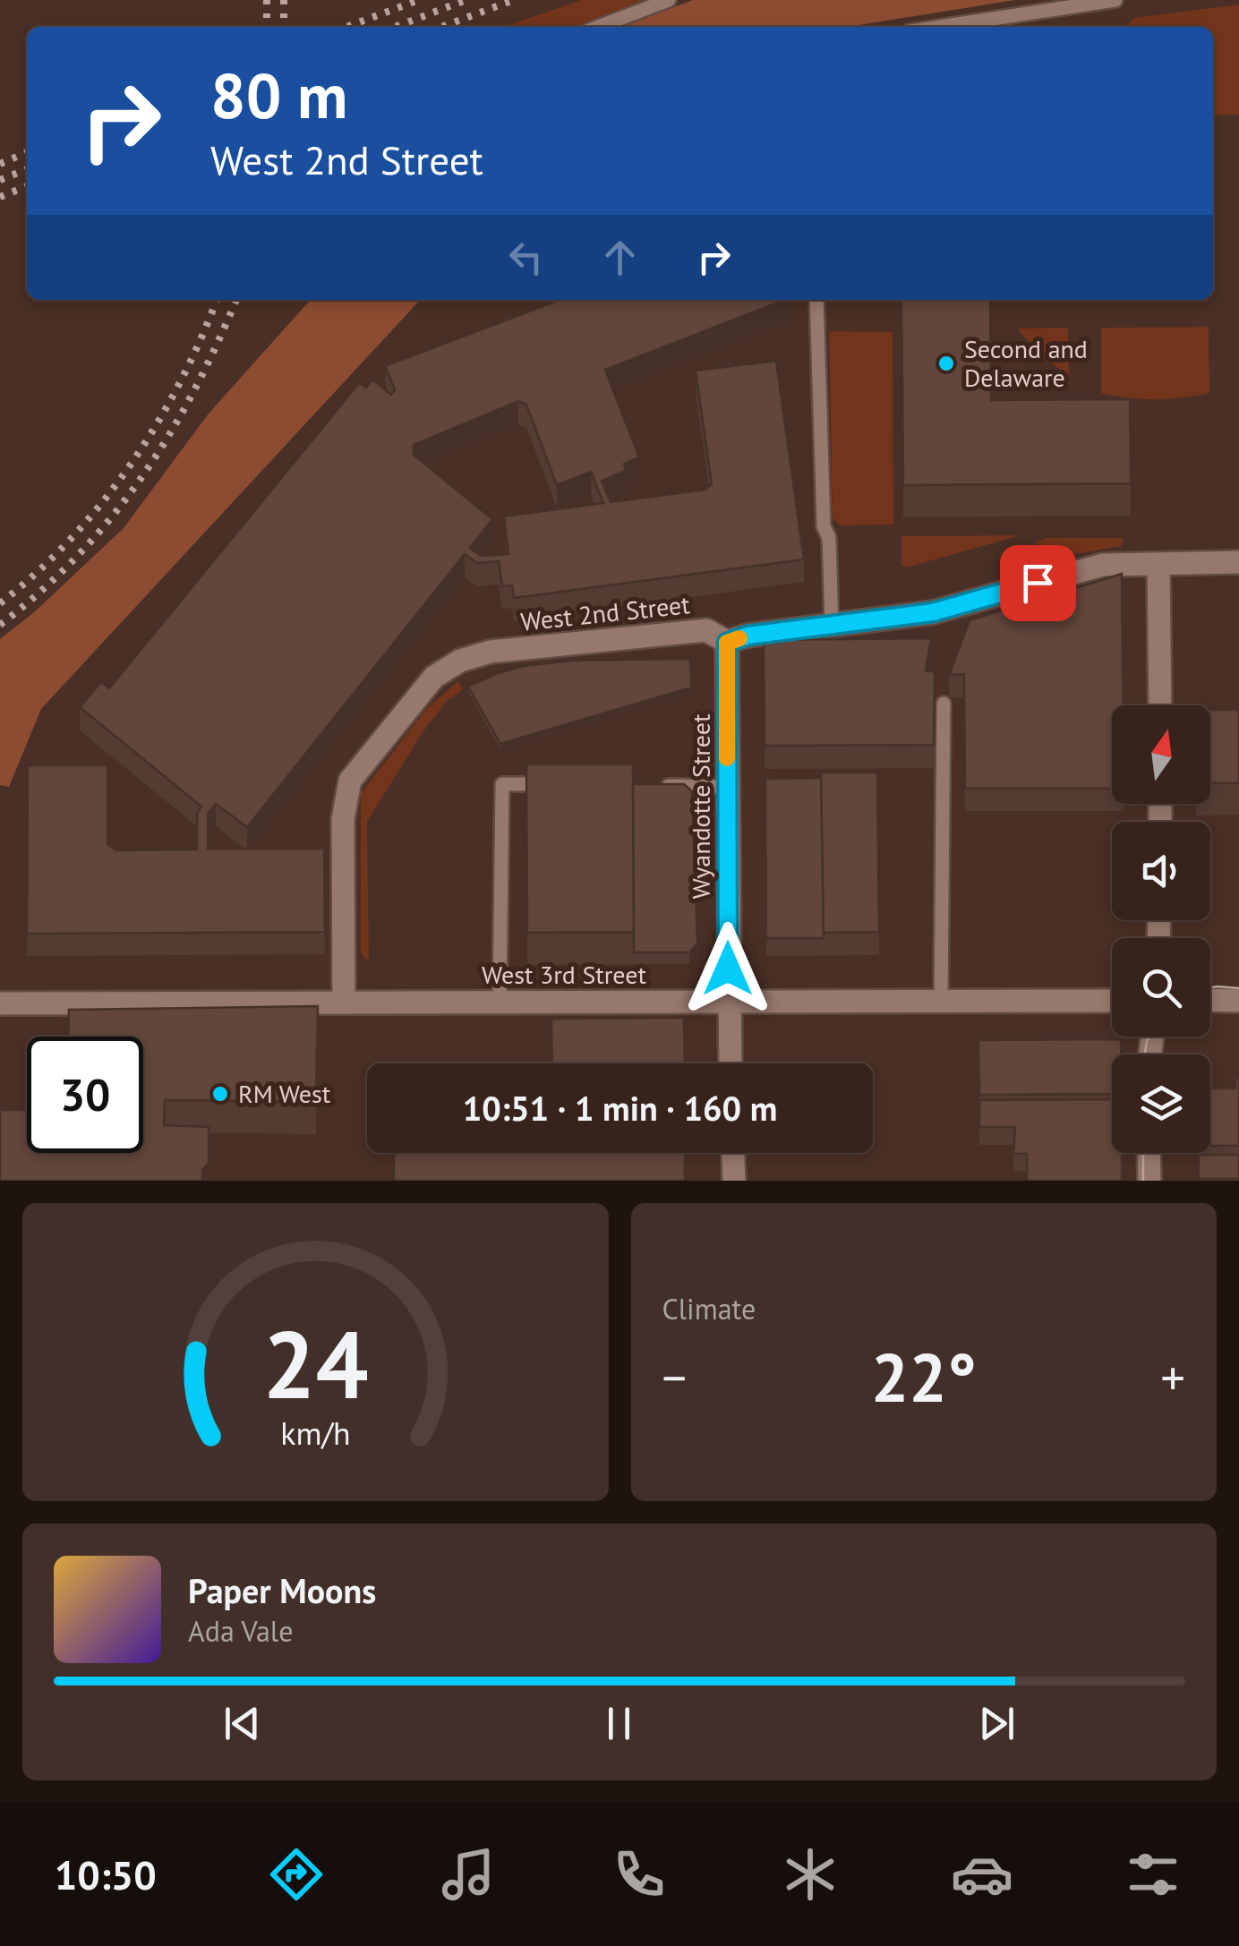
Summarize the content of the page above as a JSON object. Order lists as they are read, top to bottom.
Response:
{
  "streets": {
    "street": ["West 2nd Street", "Wyandotte Street", "West 3rd Street"]
  },
  "crossings": [
    ["West 2nd Street", "Wyandotte Street"],
    ["West 2nd Street", "West 3rd Street"],
    ["Wyandotte Street", "West 3rd Street"]
  ],
  "places": ["Second and Delaware", "RM West"],
  "north": "top",
  "page": {
    "turn": ["80 m", "West 2nd Street"],
    "limit": "30",
    "trip": "10:51 · 1 min · 160 m",
    "tile": "Climate",
    "heat": ["−", "22°", "+"],
    "song": ["Paper Moons", "Ada Vale"],
    "tabs": "10:50",
    "gauge": ["24", "km/h"]
  }
}
